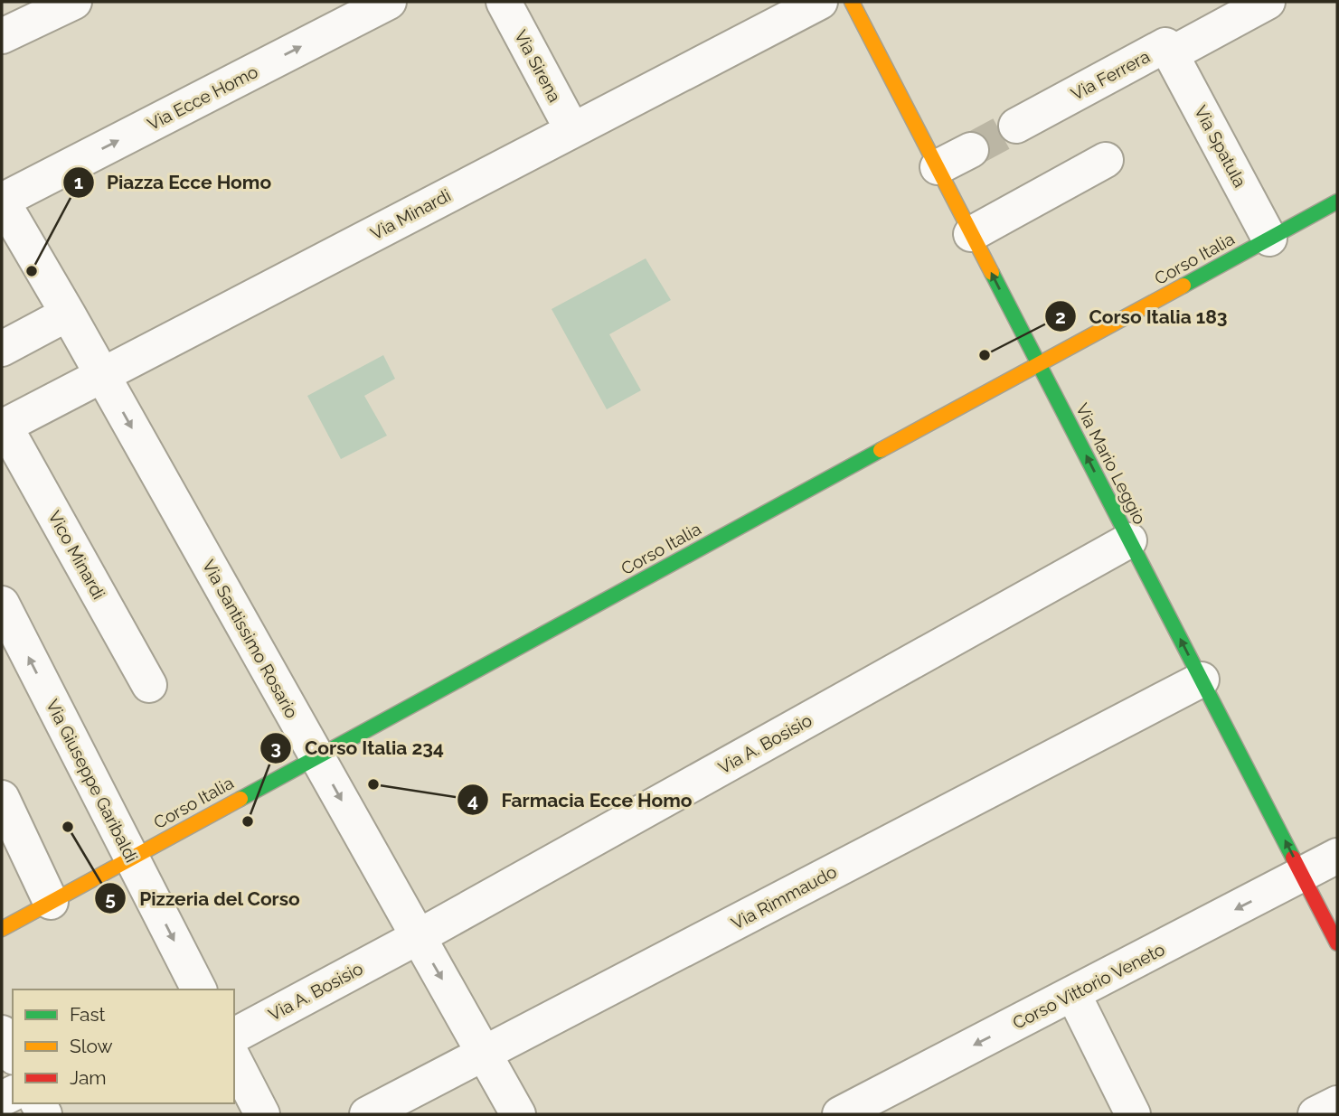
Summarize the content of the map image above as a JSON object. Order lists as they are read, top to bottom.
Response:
{
  "streets": {
    "street": [
      "Via Sirena",
      "Via Ferrera",
      "Via Ecce Homo",
      "Via Spatula",
      "Via Minardi",
      "Corso Italia",
      "Via Mario Leggio",
      "Vico Minardi",
      "Via Santissimo Rosario",
      "Via A. Bosisio",
      "Via Giuseppe Garibaldi",
      "Via Rimmaudo",
      "Corso Vittorio Veneto"
    ]
  },
  "crossings": [
    ["Via Sirena", "Via Minardi"],
    ["Via Ferrera", "Via Spatula"],
    ["Via Ecce Homo", "Via Santissimo Rosario"],
    ["Via Spatula", "Corso Italia"],
    ["Via Minardi", "Vico Minardi"],
    ["Via Minardi", "Via Santissimo Rosario"],
    ["Corso Italia", "Via Mario Leggio"],
    ["Corso Italia", "Via Santissimo Rosario"],
    ["Corso Italia", "Via Giuseppe Garibaldi"],
    ["Via Mario Leggio", "Via A. Bosisio"],
    ["Via Mario Leggio", "Via Rimmaudo"],
    ["Via Mario Leggio", "Corso Vittorio Veneto"],
    ["Via Santissimo Rosario", "Via A. Bosisio"],
    ["Via Santissimo Rosario", "Via Rimmaudo"]
  ],
  "one_way": [
    "Via Ecce Homo",
    "Via Mario Leggio",
    "Via Santissimo Rosario",
    "Corso Vittorio Veneto"
  ],
  "places": [
    "Piazza Ecce Homo",
    "Corso Italia 183",
    "Farmacia Ecce Homo",
    "Corso Italia 234",
    "Pizzeria del Corso"
  ],
  "legend": ["Fast", "Slow", "Jam"]
}
